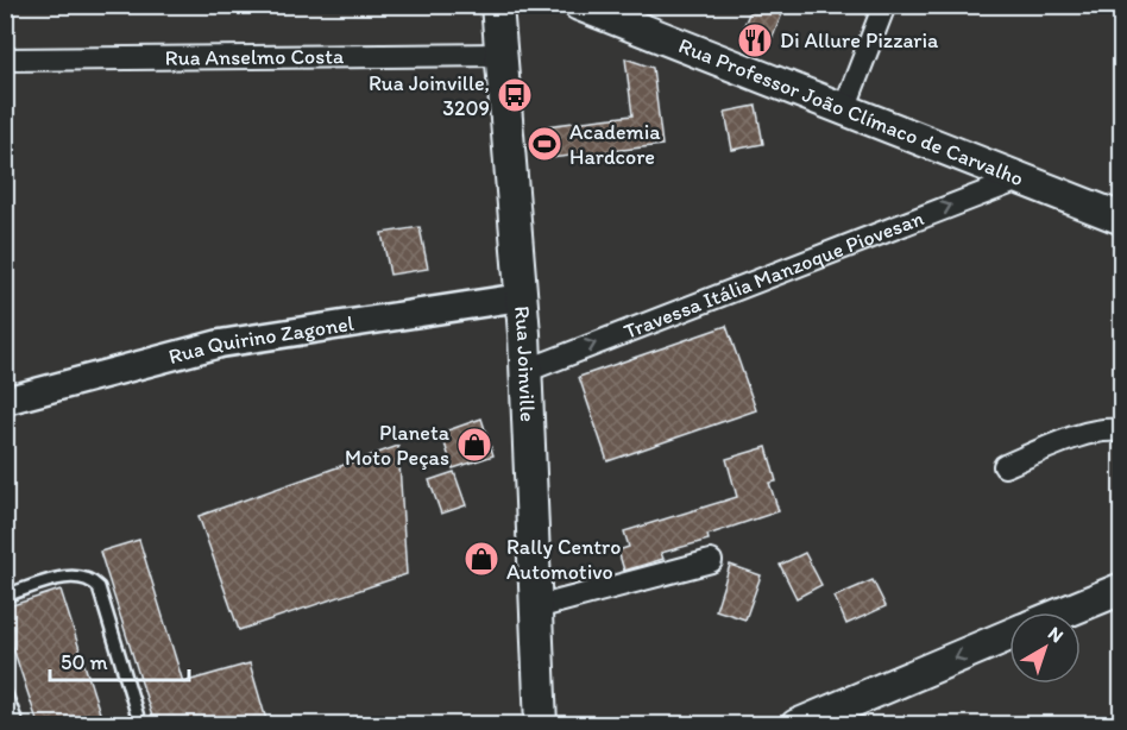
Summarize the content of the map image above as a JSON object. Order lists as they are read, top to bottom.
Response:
{
  "streets": {
    "main road": ["Rua Professor João Clímaco de Carvalho", "Rua Joinville"],
    "street": ["Rua Anselmo Costa", "Travessa Itália Manzoque Piovesan", "Rua Quirino Zagonel"]
  },
  "crossings": [
    ["Rua Anselmo Costa", "Rua Joinville"],
    ["Rua Professor João Clímaco de Carvalho", "Travessa Itália Manzoque Piovesan"],
    ["Travessa Itália Manzoque Piovesan", "Rua Joinville"],
    ["Rua Quirino Zagonel", "Rua Joinville"]
  ],
  "one_way": ["Travessa Itália Manzoque Piovesan"],
  "places": {
    "restaurant": ["Di Allure Pizzaria"],
    "bus stop": ["Rua Joinville, 3209"],
    "sports": ["Academia Hardcore"],
    "shop": ["Planeta Moto Peças", "Rally Centro Automotivo"]
  },
  "scale_bar": "50 m",
  "north": "top right"
}
